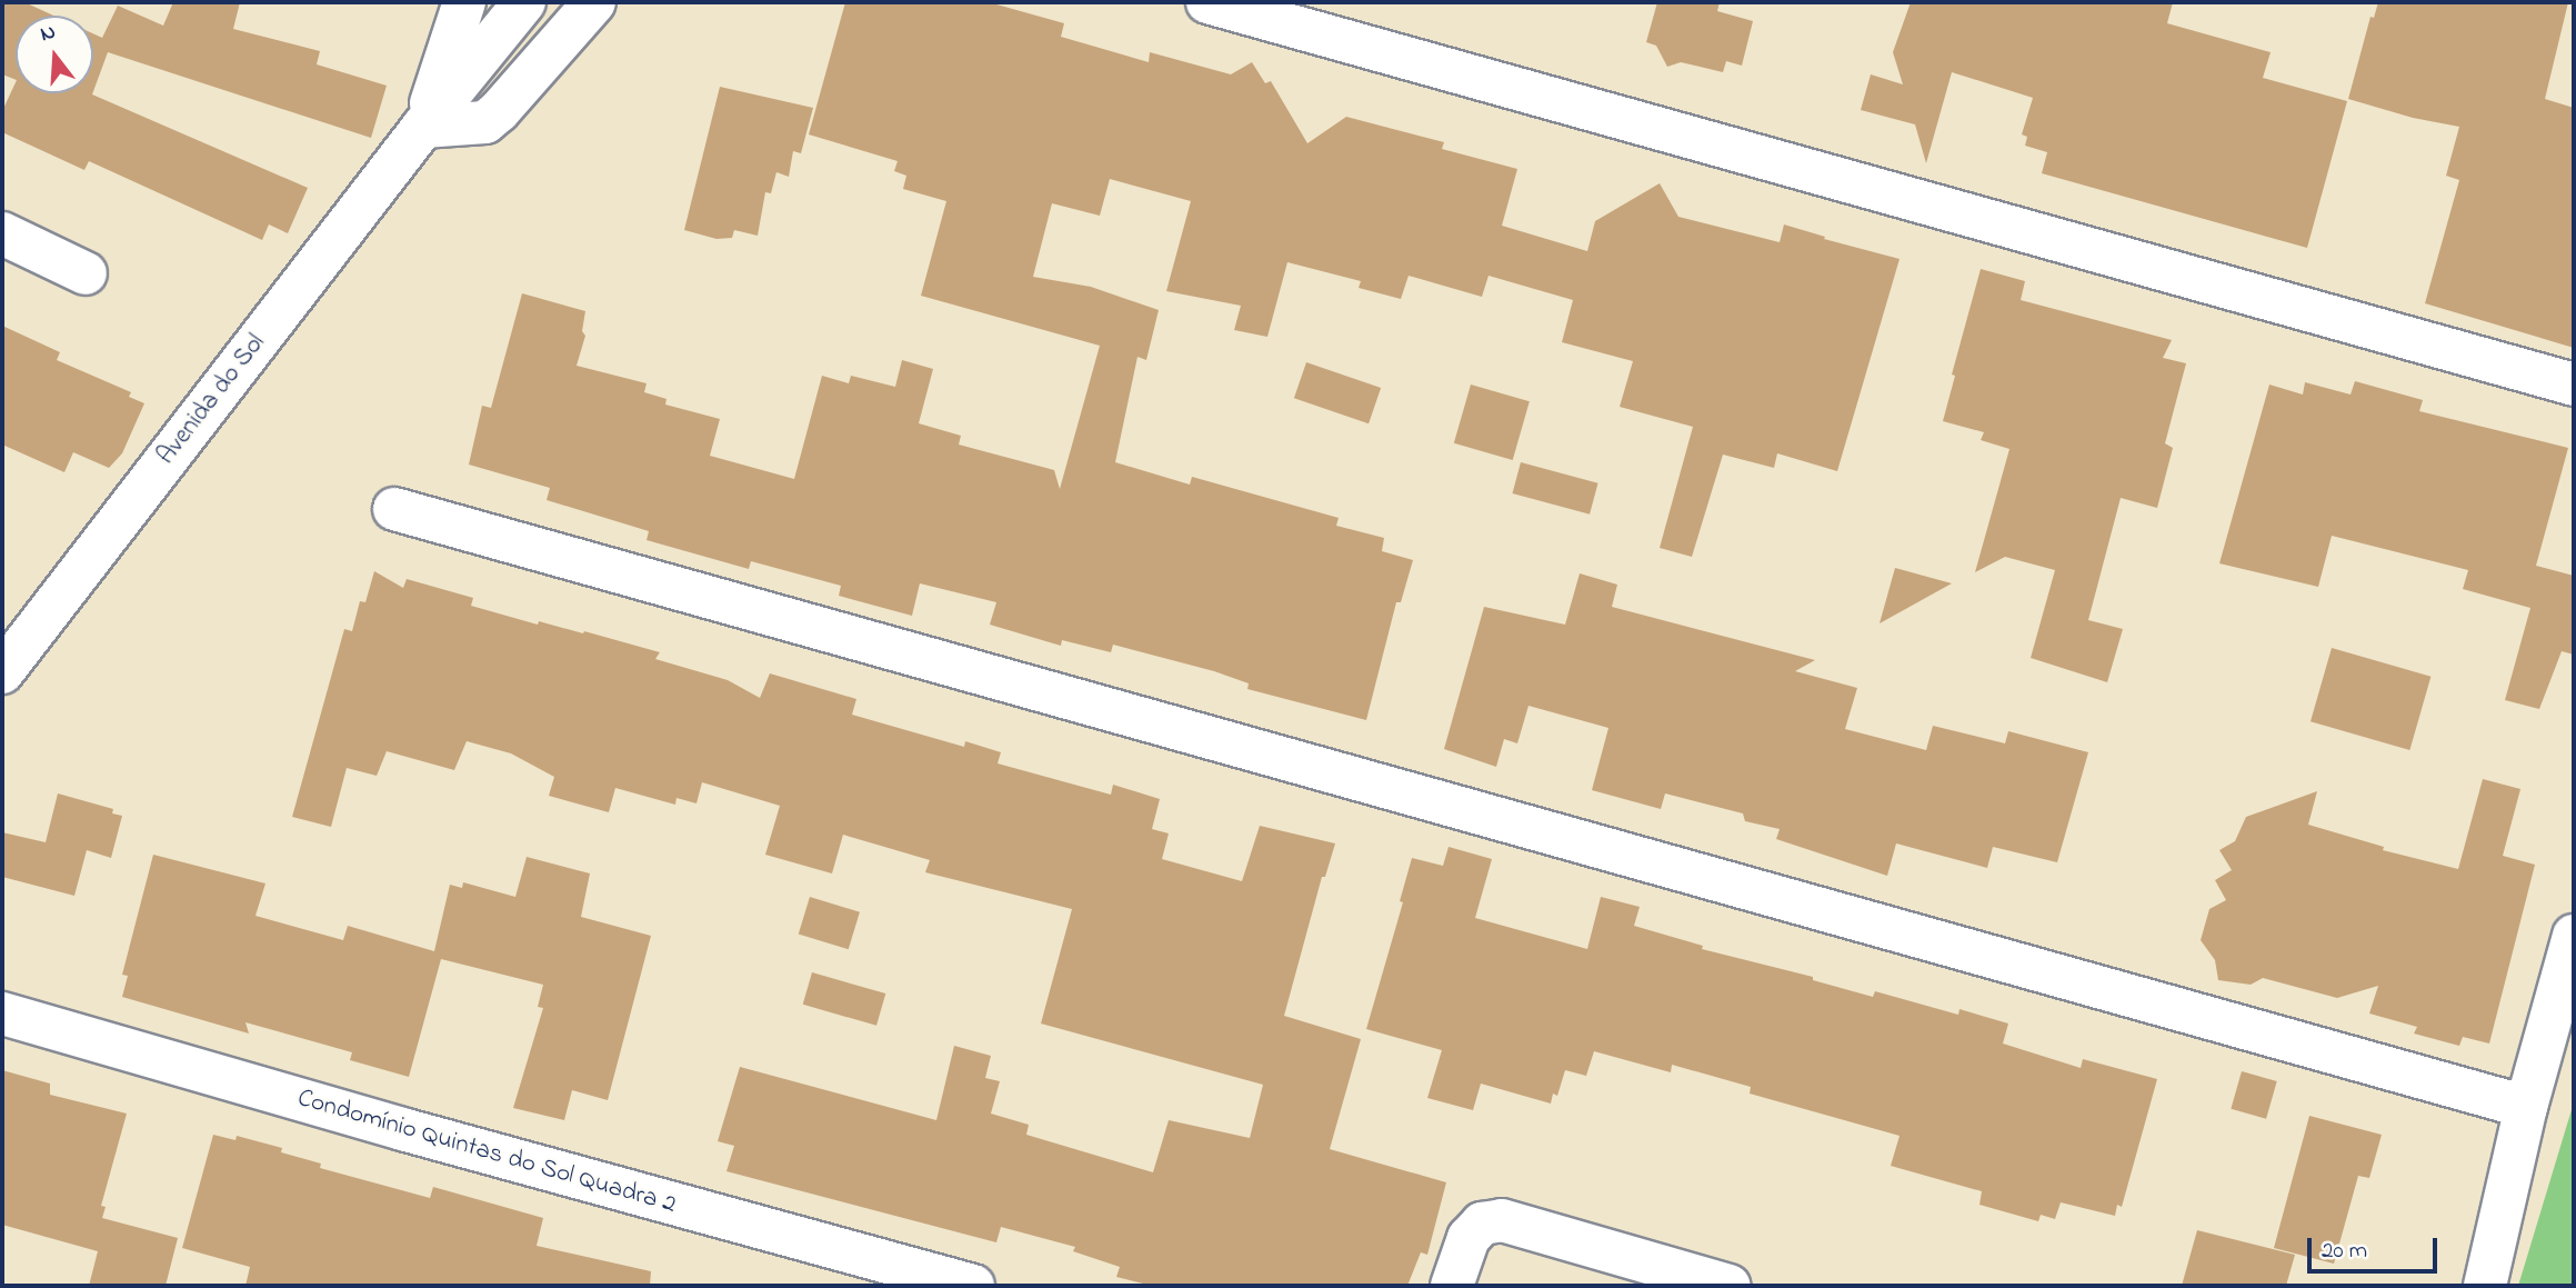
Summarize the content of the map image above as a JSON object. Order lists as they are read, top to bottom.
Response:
{
  "streets": {
    "street": ["Avenida do Sol", "Condomínio Quintas do Sol Quadra 2"]
  },
  "scale_bar": "20 m",
  "north": "top"
}
